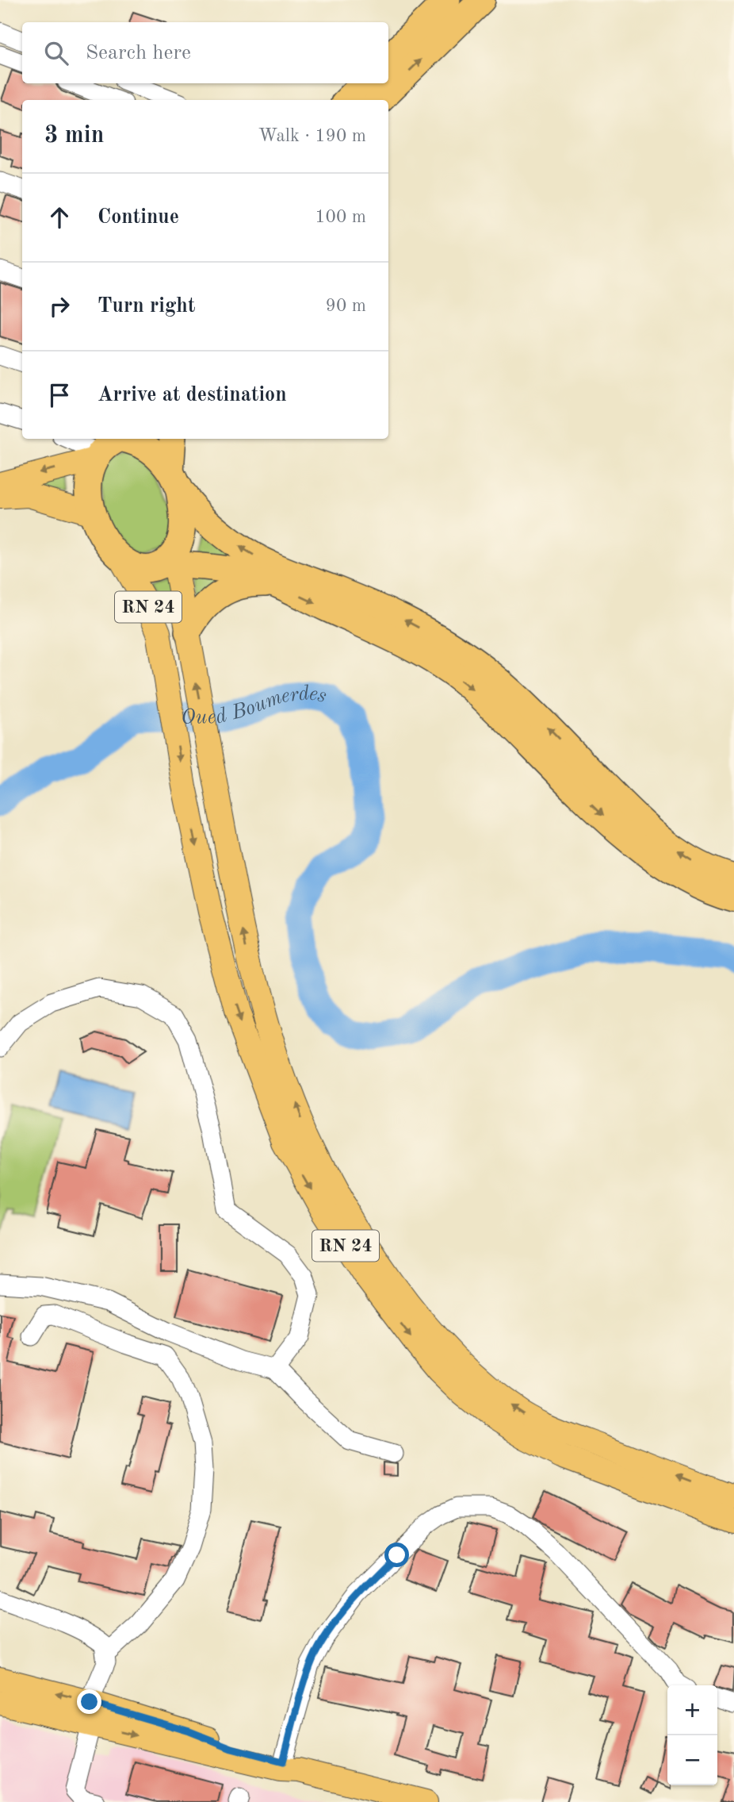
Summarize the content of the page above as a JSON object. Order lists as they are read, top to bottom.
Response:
{
  "streets": {
    "main road": ["RN 24"]
  },
  "water": ["Oued Boumerdes"],
  "page": {
    "search": "Search here",
    "heading": ["3 min", "Walk · 190 m"],
    "list": [
      ["Continue", "100 m"],
      ["Turn right", "90 m"],
      "Arrive at destination"
    ],
    "map_buttons": ["+", "−"]
  }
}
